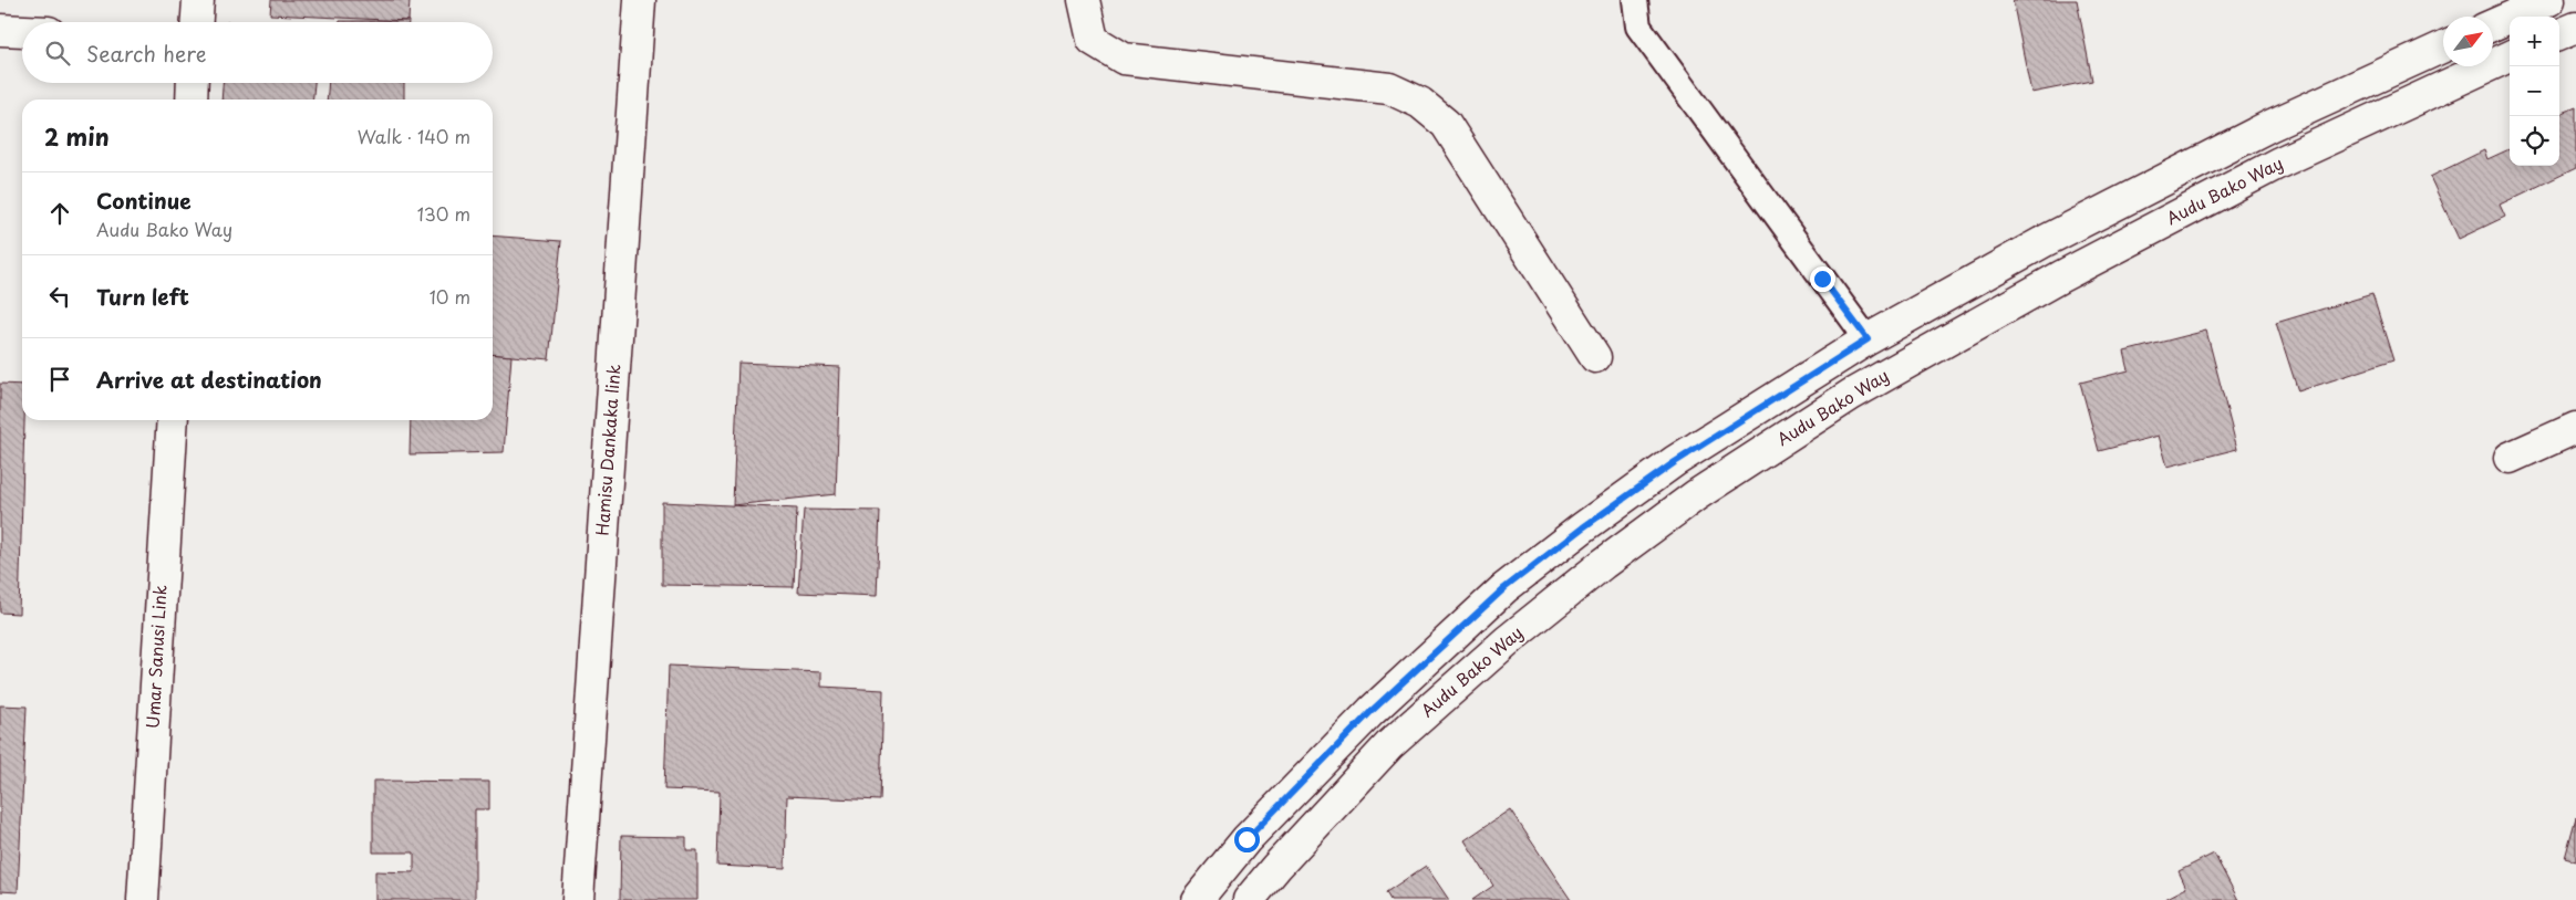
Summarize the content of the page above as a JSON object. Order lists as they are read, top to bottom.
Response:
{
  "streets": {
    "main road": ["Audu Bako Way", "Hamisu Dankaka link", "Umar Sanusi Link"]
  },
  "north": "top right",
  "page": {
    "map_buttons": ["+", "−"],
    "search": "Search here",
    "heading": ["2 min", "Walk · 140 m"],
    "list": [
      ["Continue", "Audu Bako Way", "130 m"],
      ["Turn left", "10 m"],
      "Arrive at destination"
    ]
  }
}
